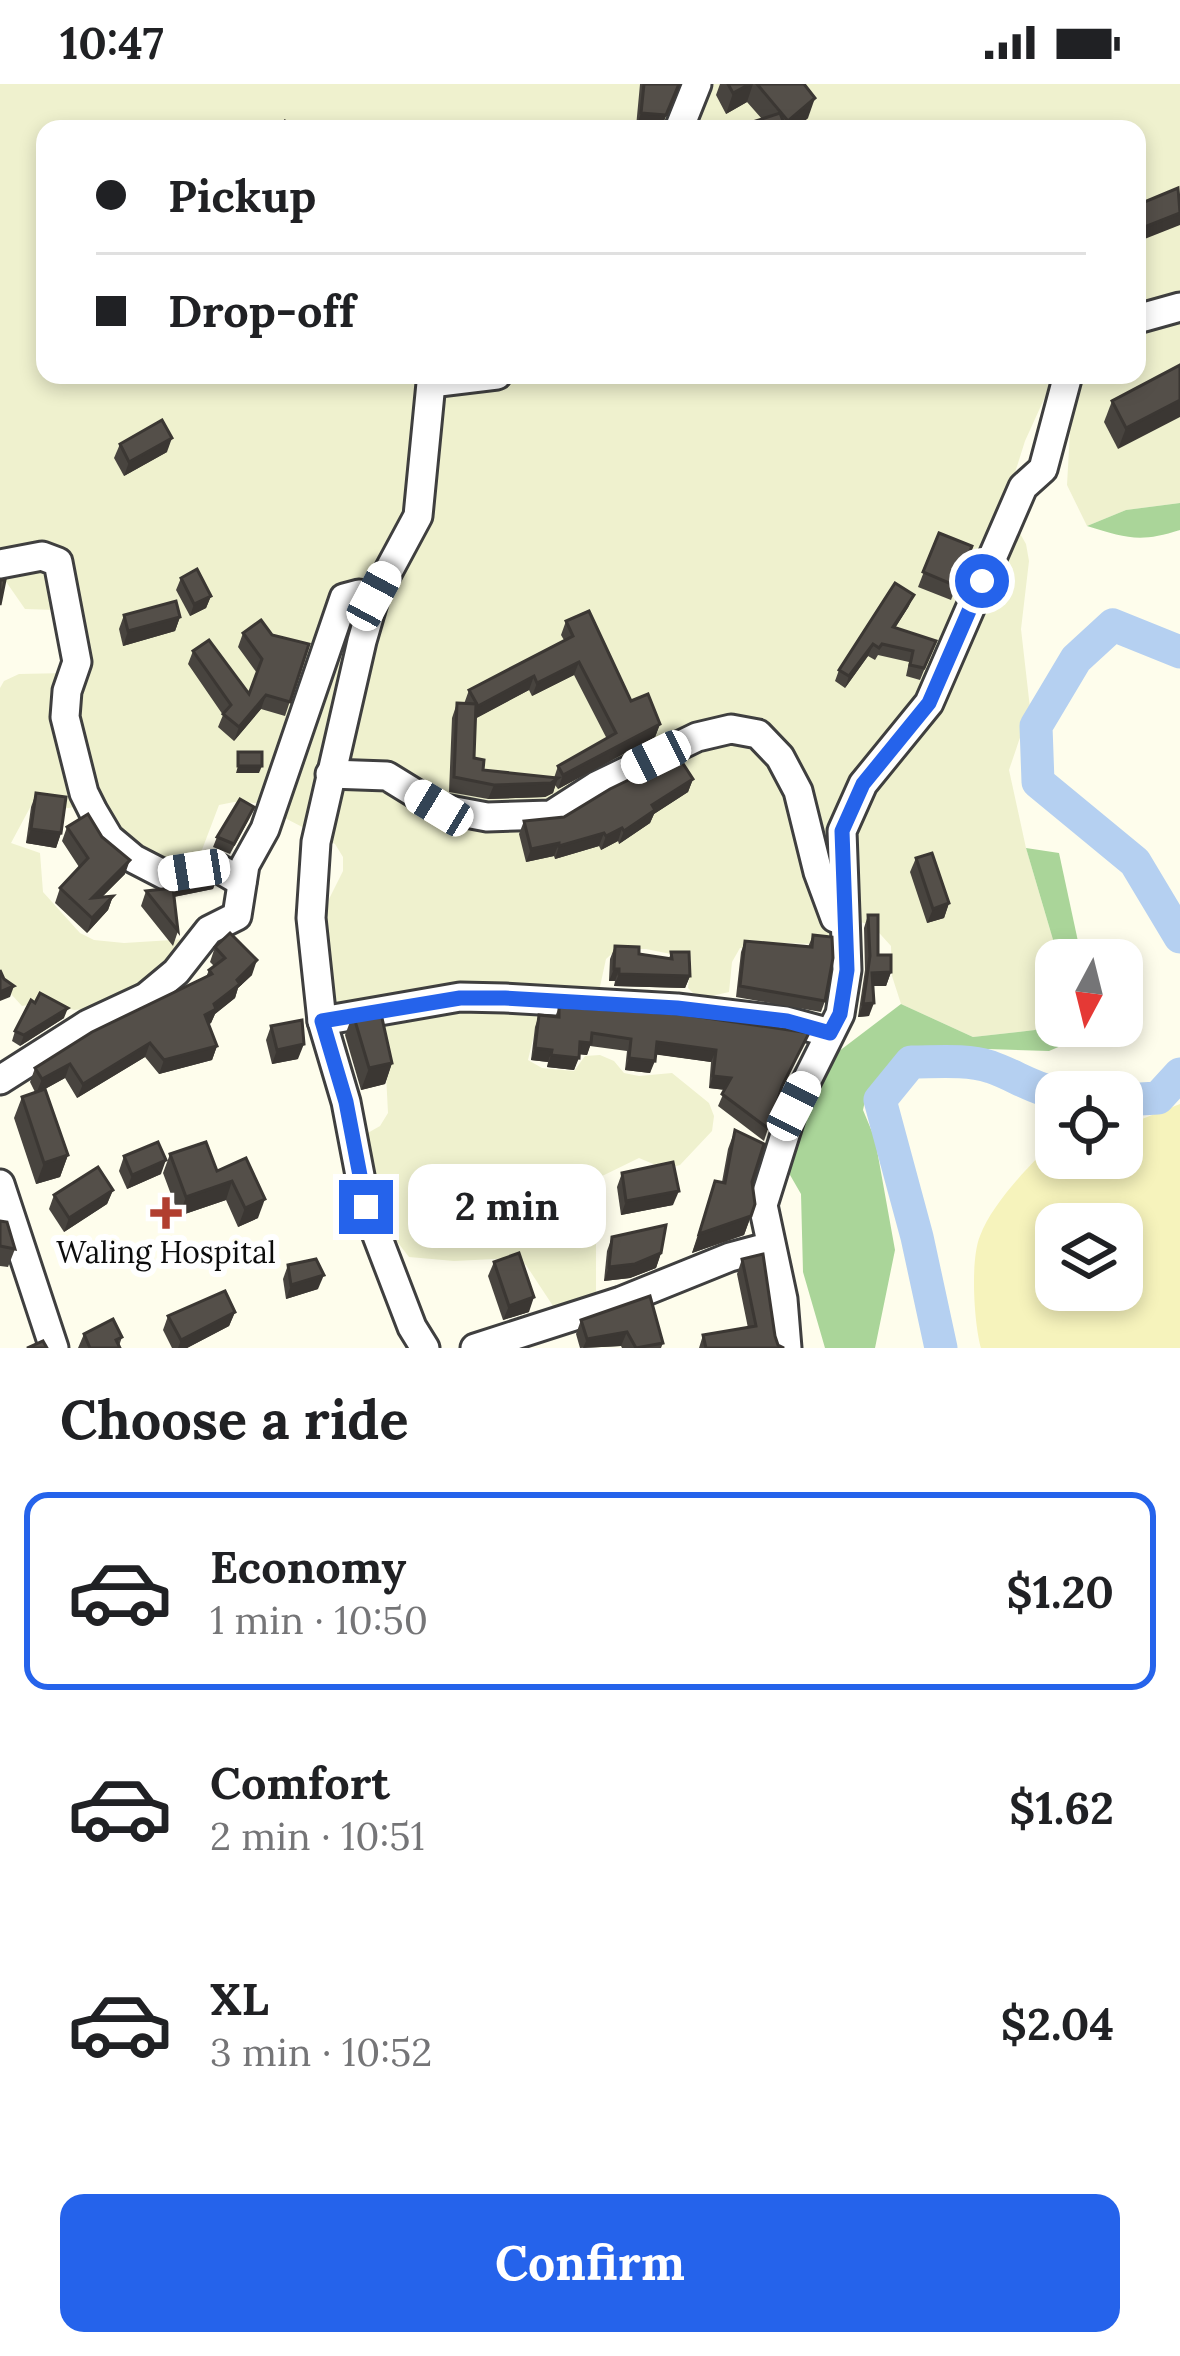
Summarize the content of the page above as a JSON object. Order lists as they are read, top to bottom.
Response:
{
  "places": {
    "health": ["Waling Hospital"]
  },
  "north": "bottom",
  "page": {
    "status": "10:47",
    "banner": ["Pickup", "Drop-off"],
    "bubble": "2 min",
    "heading": "Choose a ride",
    "list": [
      {
        "name": "Economy",
        "note": "1 min · 10:50",
        "value": "$1.20"
      },
      {
        "name": "Comfort",
        "note": "2 min · 10:51",
        "value": "$1.62"
      },
      {
        "name": "XL",
        "note": "3 min · 10:52",
        "value": "$2.04"
      }
    ],
    "buttons": "Confirm"
  }
}
